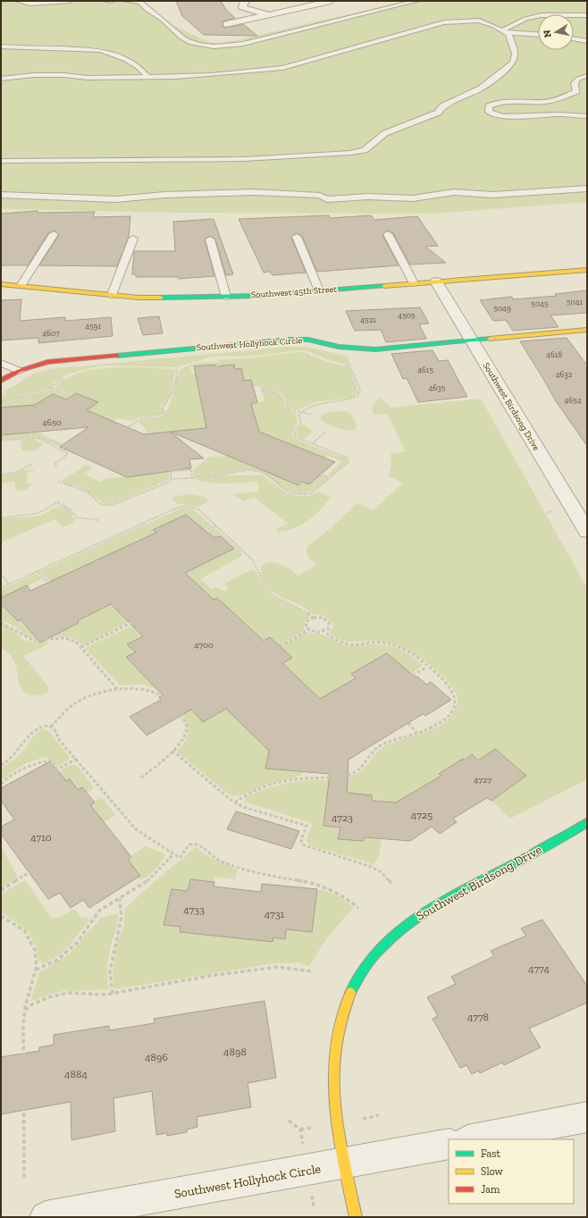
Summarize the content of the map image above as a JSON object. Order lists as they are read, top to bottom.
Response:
{
  "streets": {
    "street": ["Southwest 45th Street", "Southwest Hollyhock Circle", "Southwest Birdsong Drive"]
  },
  "crossings": [
    ["Southwest 45th Street", "Southwest Birdsong Drive"],
    ["Southwest Hollyhock Circle", "Southwest Birdsong Drive"]
  ],
  "house_numbers": [
    "5041",
    "5045",
    "5049",
    "4505",
    "4521",
    "4591",
    "4607",
    "4618",
    "4615",
    "4632",
    "4635",
    "4654",
    "4650",
    "4700",
    "4727",
    "4725",
    "4723",
    "4710",
    "4733",
    "4731",
    "4774",
    "4778",
    "4898",
    "4896",
    "4884"
  ],
  "legend": ["Fast", "Slow", "Jam"],
  "north": "left"
}
